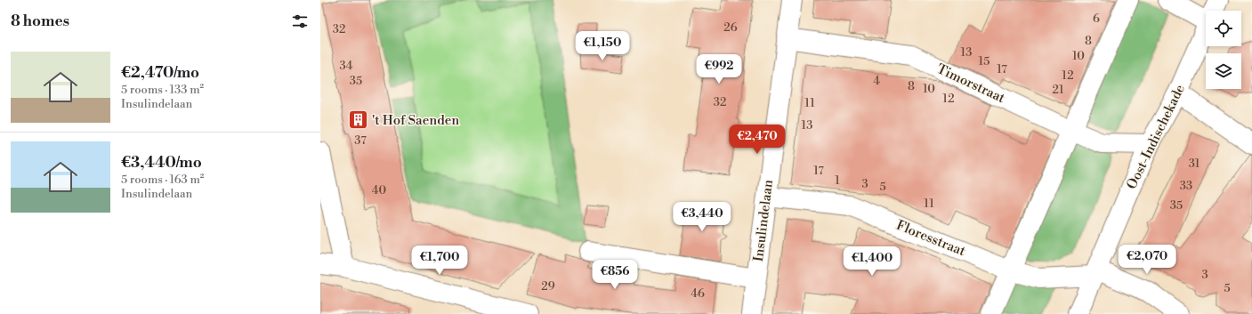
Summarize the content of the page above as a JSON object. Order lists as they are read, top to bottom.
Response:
{
  "streets": {
    "street": [
      "Timorstraat",
      "Oost-Indischekade",
      "Insulindelaan",
      "Floresstraat"
    ]
  },
  "crossings": [
    ["Timorstraat", "Oost-Indischekade"],
    ["Timorstraat", "Insulindelaan"],
    ["Oost-Indischekade", "Floresstraat"],
    ["Insulindelaan", "Floresstraat"]
  ],
  "places": {
    "building": ["'t Hof Saenden"]
  },
  "house_numbers": [
    "6",
    "26",
    "32",
    "8",
    "13",
    "10",
    "15",
    "34",
    "17",
    "12",
    "35",
    "4",
    "8",
    "10",
    "21",
    "12",
    "32",
    "11",
    "13",
    "37",
    "31",
    "17",
    "1",
    "3",
    "33",
    "5",
    "40",
    "11",
    "35",
    "3",
    "29",
    "5",
    "46"
  ],
  "page": {
    "heading": "8 homes",
    "price": [
      "€1,150",
      "€992",
      "€2,470",
      "€3,440",
      "€2,070",
      "€1,700",
      "€1,400",
      "€856"
    ],
    "list": [
      {
        "name": "€2,470/mo",
        "note": "5 rooms · 133 m² · Insulindelaan"
      },
      {
        "name": "€3,440/mo",
        "note": "5 rooms · 163 m² · Insulindelaan"
      }
    ]
  }
}
